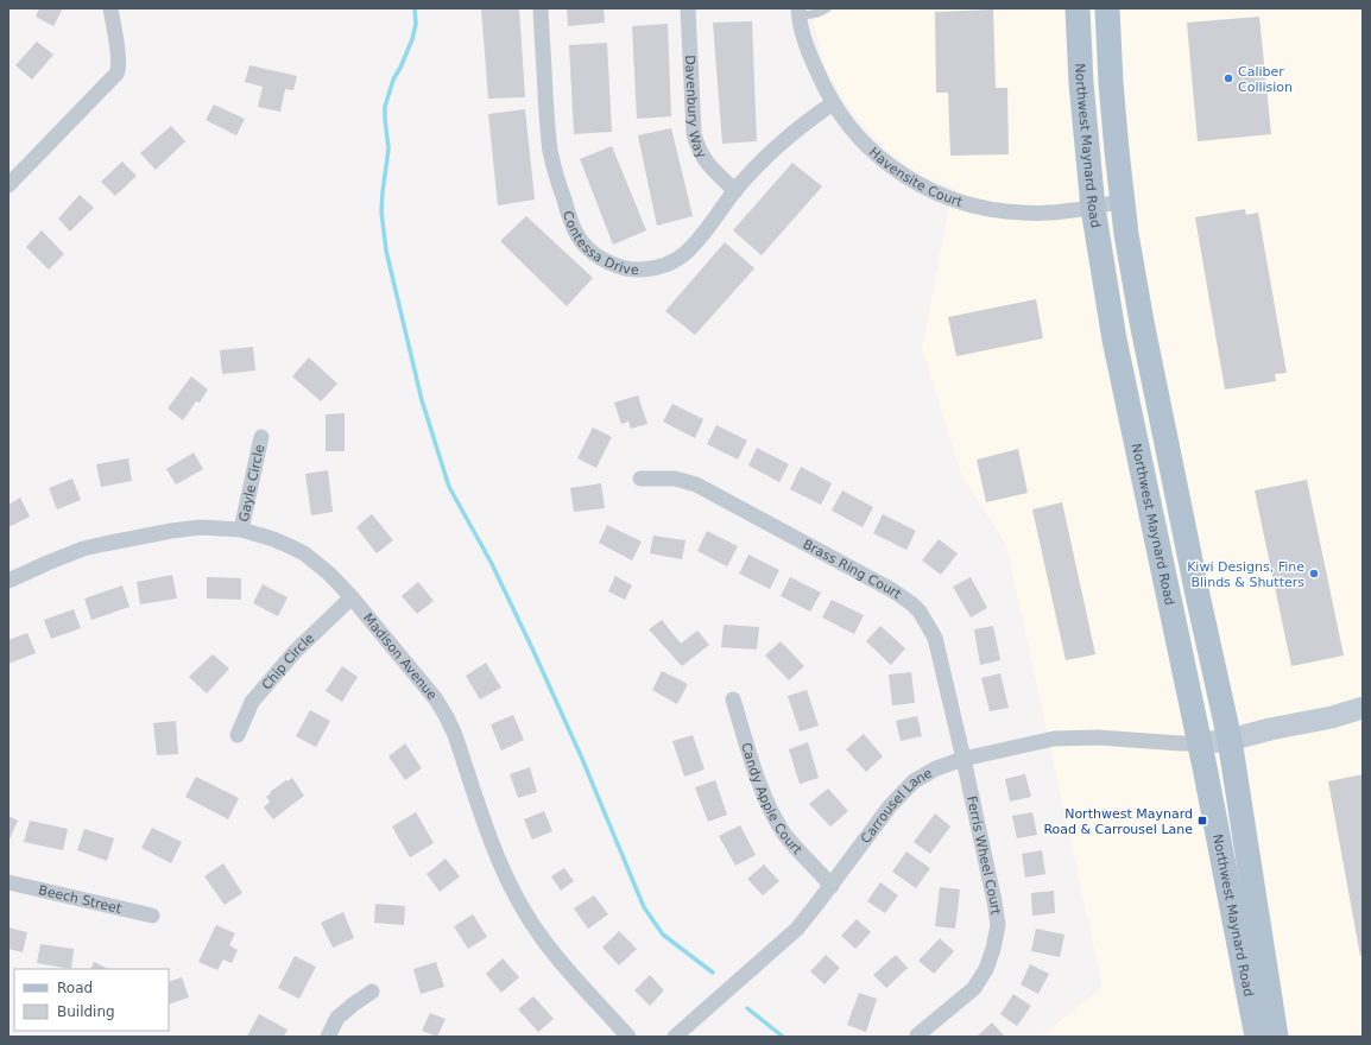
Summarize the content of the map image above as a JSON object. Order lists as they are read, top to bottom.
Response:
{
  "streets": {
    "main road": ["Northwest Maynard Road"],
    "street": [
      "Davenbury Way",
      "Havensite Court",
      "Contessa Drive",
      "Gayle Circle",
      "Brass Ring Court",
      "Madison Avenue",
      "Chip Circle",
      "Candy Apple Court",
      "Carrousel Lane",
      "Ferris Wheel Court",
      "Beech Street"
    ]
  },
  "crossings": [
    ["Davenbury Way", "Contessa Drive"],
    ["Northwest Maynard Road", "Havensite Court"],
    ["Northwest Maynard Road", "Carrousel Lane"],
    ["Havensite Court", "Contessa Drive"],
    ["Gayle Circle", "Madison Avenue"],
    ["Brass Ring Court", "Carrousel Lane"],
    ["Brass Ring Court", "Ferris Wheel Court"],
    ["Madison Avenue", "Chip Circle"],
    ["Candy Apple Court", "Carrousel Lane"],
    ["Carrousel Lane", "Ferris Wheel Court"]
  ],
  "places": {
    "other": ["Caliber Collision", "Kiwi Designs, Fine Blinds & Shutters"],
    "transit": ["Northwest Maynard Road & Carrousel Lane"]
  },
  "legend": ["Road", "Building"]
}
